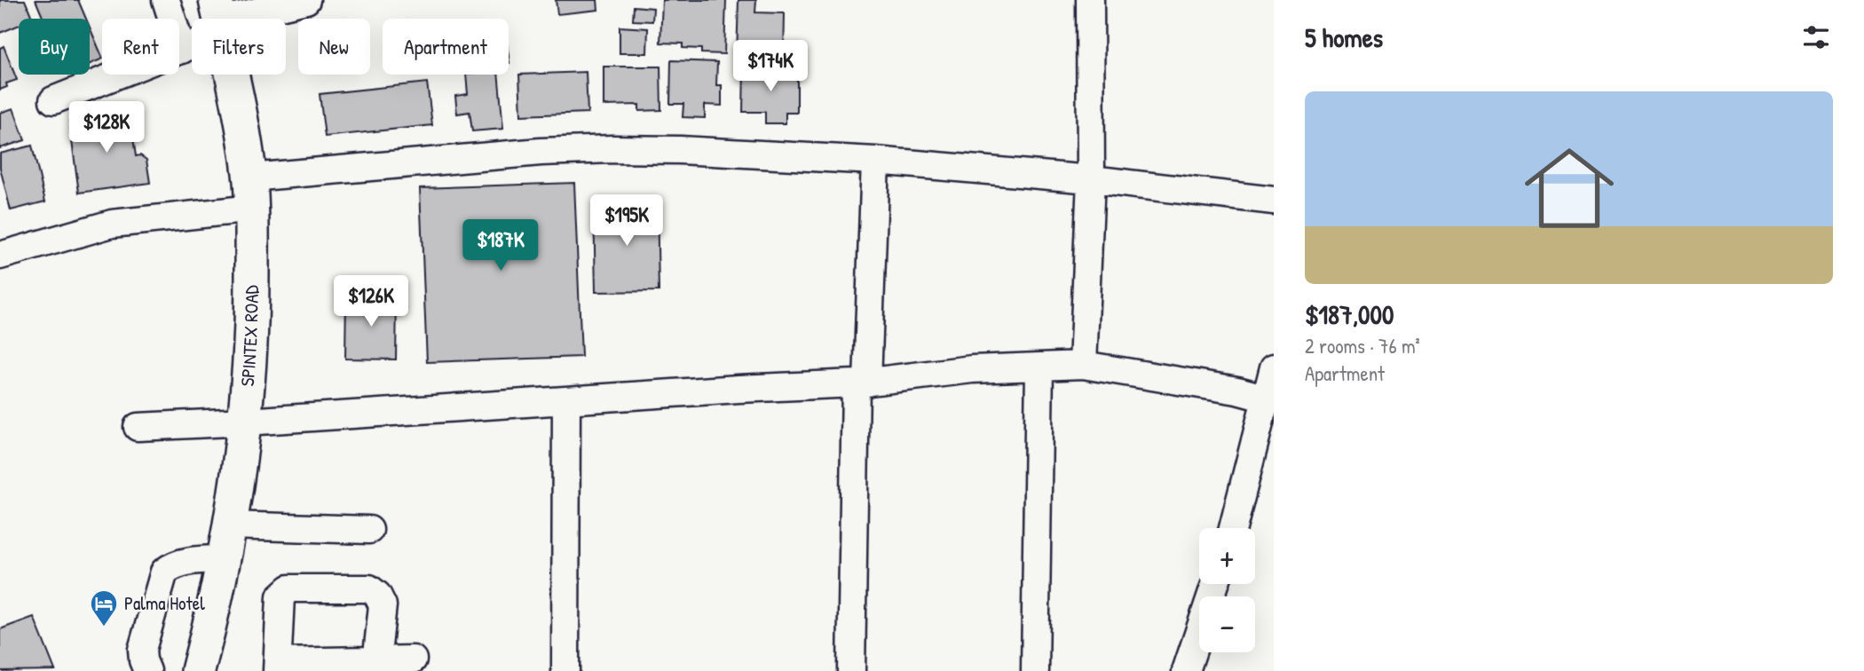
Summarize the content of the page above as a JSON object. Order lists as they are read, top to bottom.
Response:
{
  "streets": {
    "main road": ["SPINTEX ROAD"]
  },
  "places": {
    "hotel": ["Palma Hotel"]
  },
  "page": {
    "heading": "5 homes",
    "chip": [
      "Buy",
      "Rent",
      "Filters",
      "New",
      "Apartment"
    ],
    "price": [
      "$174K",
      "$128K",
      "$195K",
      "$187K",
      "$126K"
    ],
    "list": [
      {
        "name": "$187,000",
        "note": "2 rooms · 76 m² · Apartment"
      }
    ],
    "map_buttons": ["+", "−"]
  }
}
